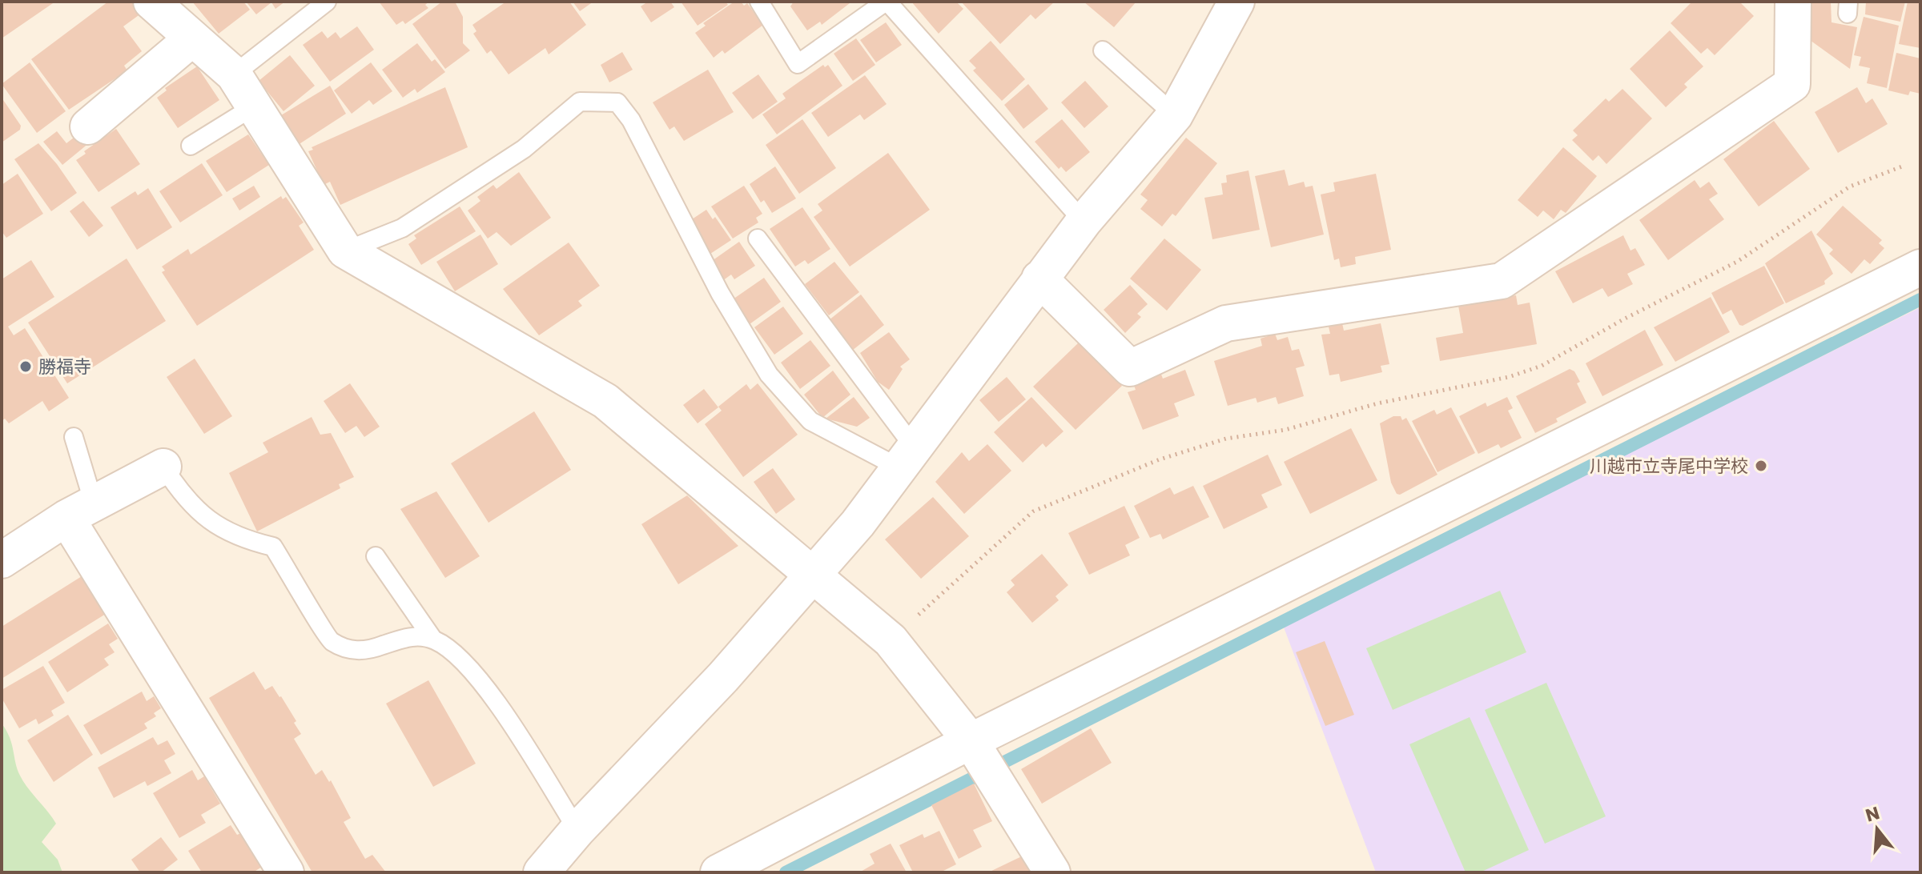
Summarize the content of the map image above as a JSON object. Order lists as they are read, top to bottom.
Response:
{
  "places": ["勝福寺", "川越市立寺尾中学校"],
  "north": "top"
}
